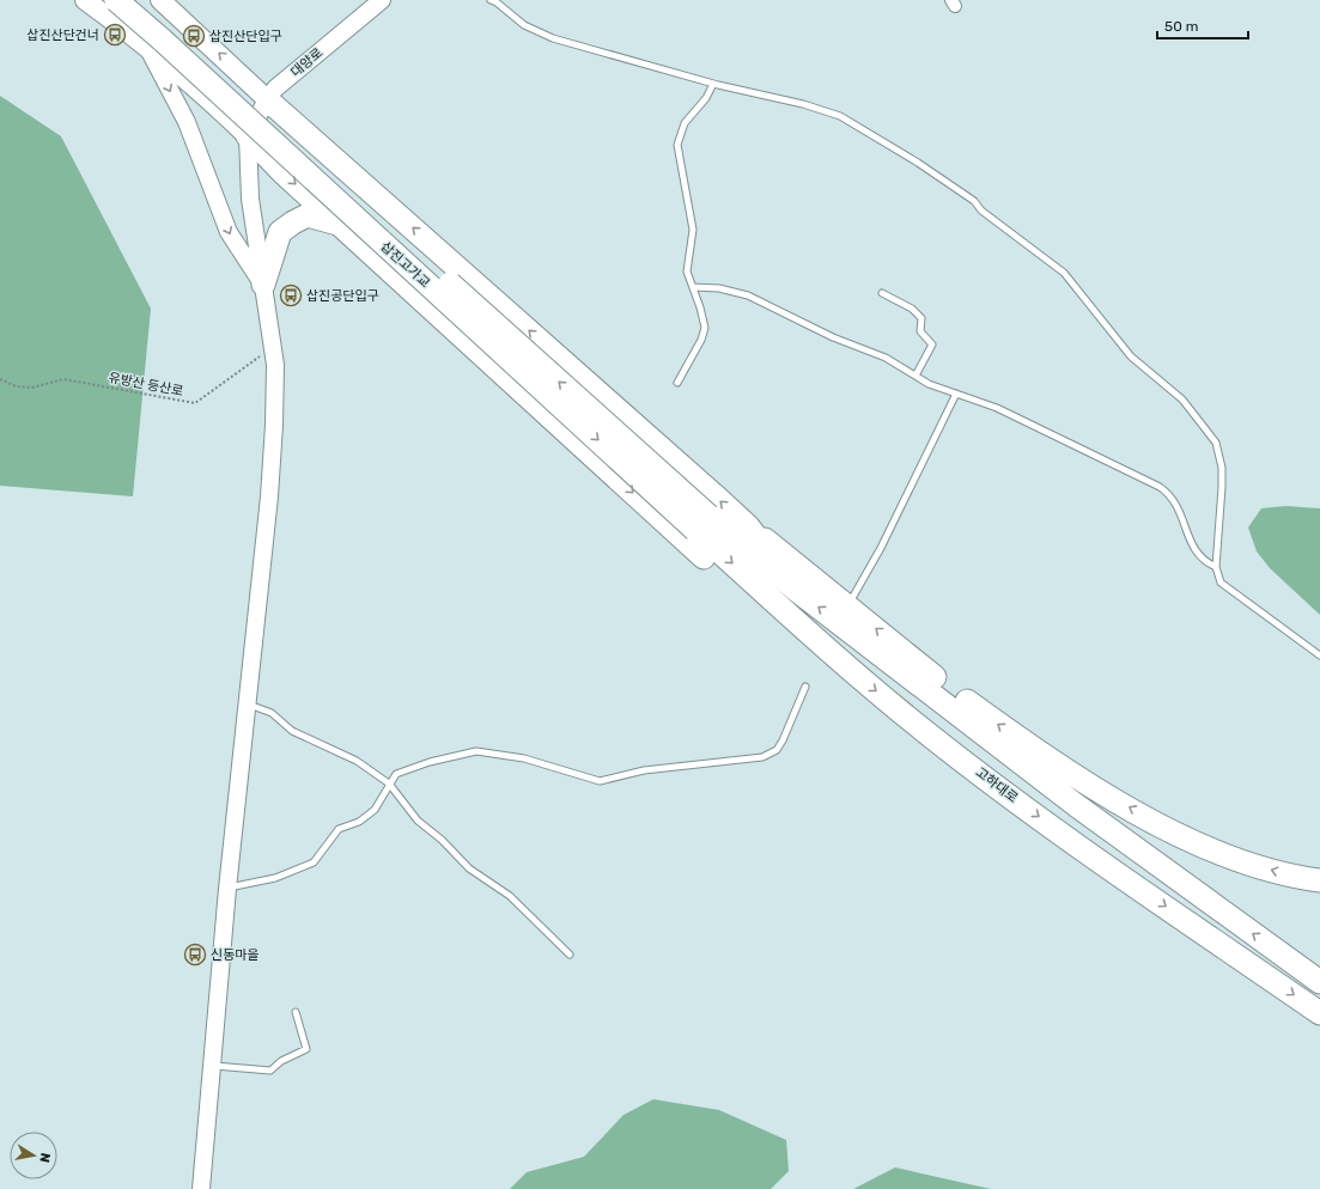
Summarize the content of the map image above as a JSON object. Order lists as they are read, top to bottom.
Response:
{
  "streets": {
    "highway": ["삽진고가교", "고하대로"],
    "street": ["대양로"],
    "path": ["유방산 등산로"]
  },
  "crossings": [
    ["삽진고가교", "고하대로"]
  ],
  "places": {
    "bus stop": [
      "삽진산단건너",
      "삽진산단입구",
      "삽진공단입구",
      "신동마을"
    ]
  },
  "scale_bar": "50 m",
  "north": "right"
}
